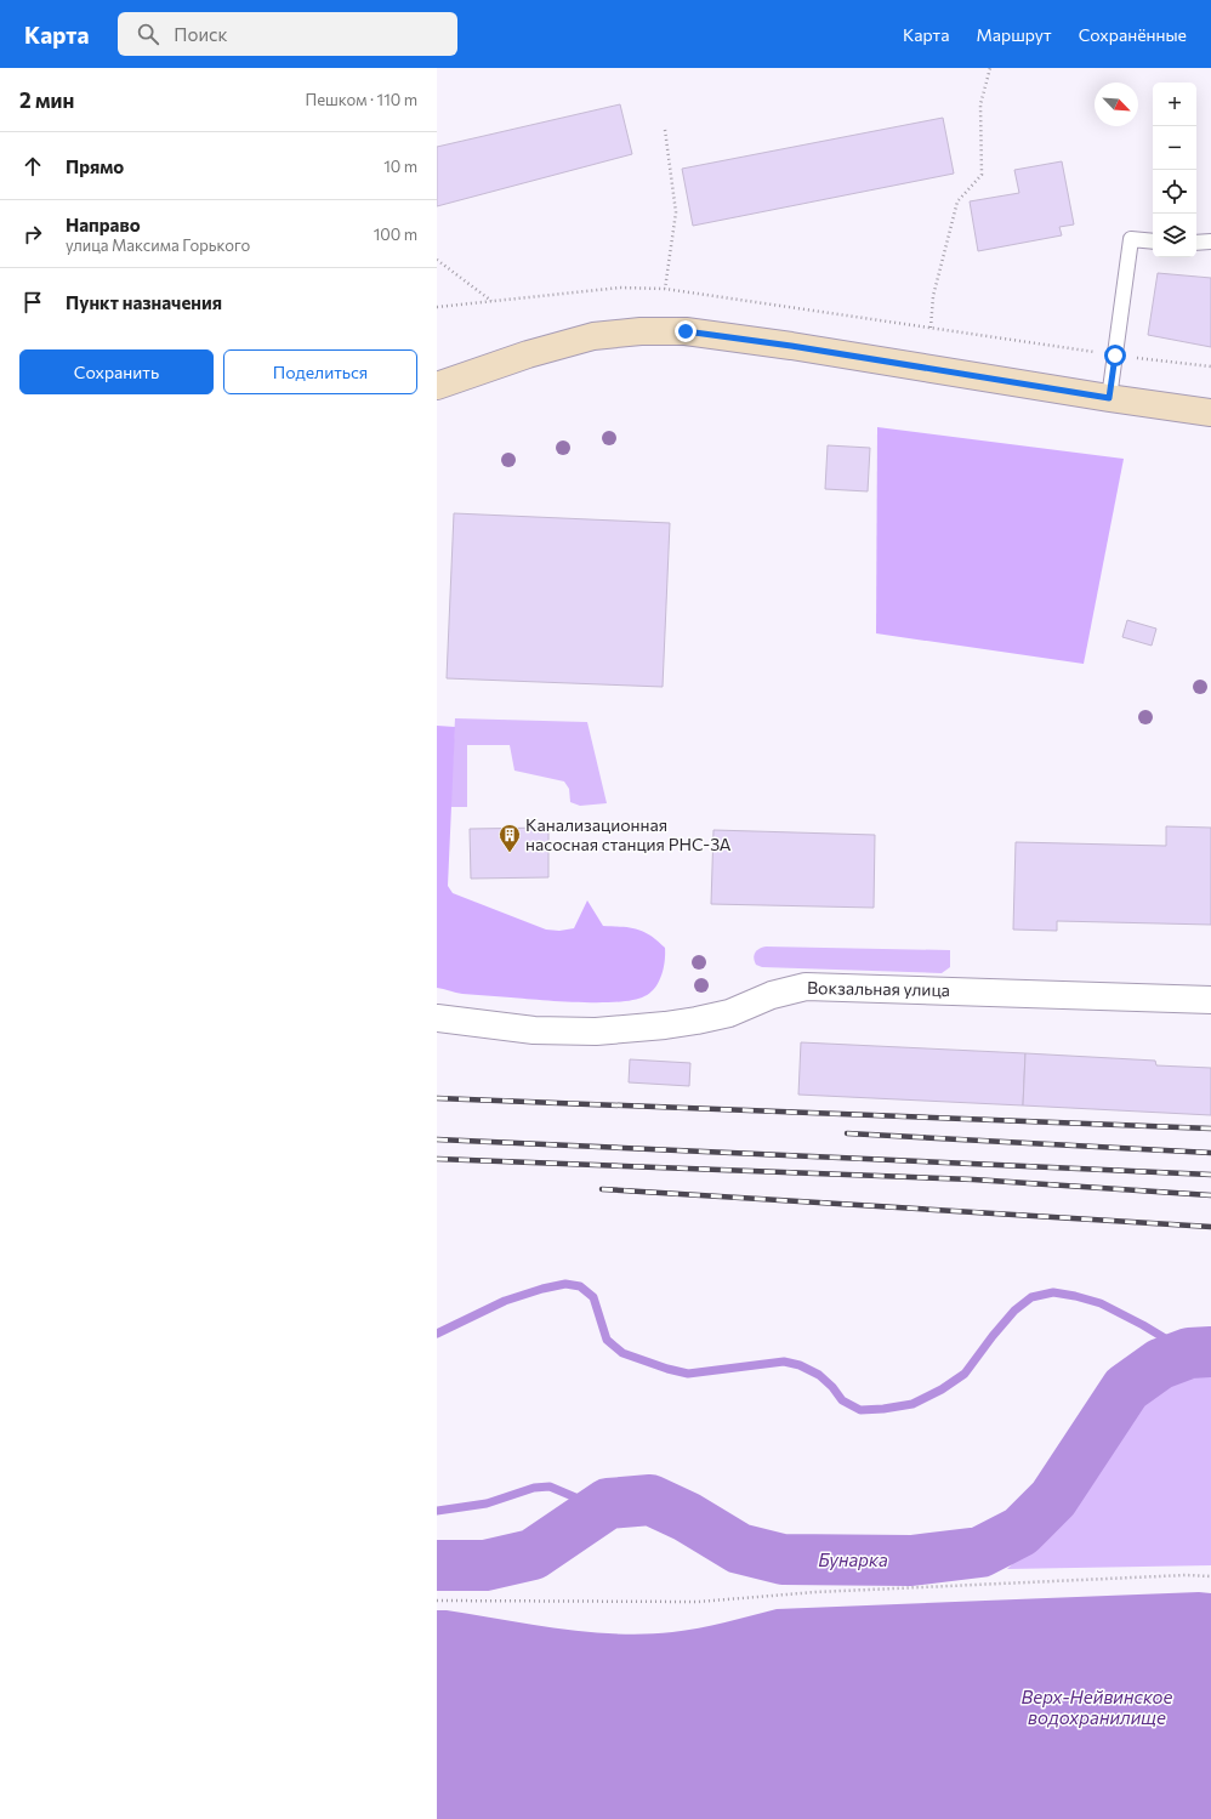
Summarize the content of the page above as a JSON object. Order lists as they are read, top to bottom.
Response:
{
  "streets": {
    "street": ["Вокзальная улица"]
  },
  "water": ["Бунарка", "Верх-Нейвинское водохранилище"],
  "places": {
    "building": ["Канализационная насосная станция РНС-3А"]
  },
  "north": "bottom right",
  "page": {
    "header": "Карта",
    "search": "Поиск",
    "nav": ["Карта", "Маршрут", "Сохранённые"],
    "heading": ["2 мин", "Пешком · 110 m"],
    "map_buttons": ["+", "−"],
    "list": [
      ["Прямо", "10 m"],
      ["Направо", "улица Максима Горького", "100 m"],
      "Пункт назначения"
    ],
    "buttons": ["Сохранить", "Поделиться"]
  }
}
